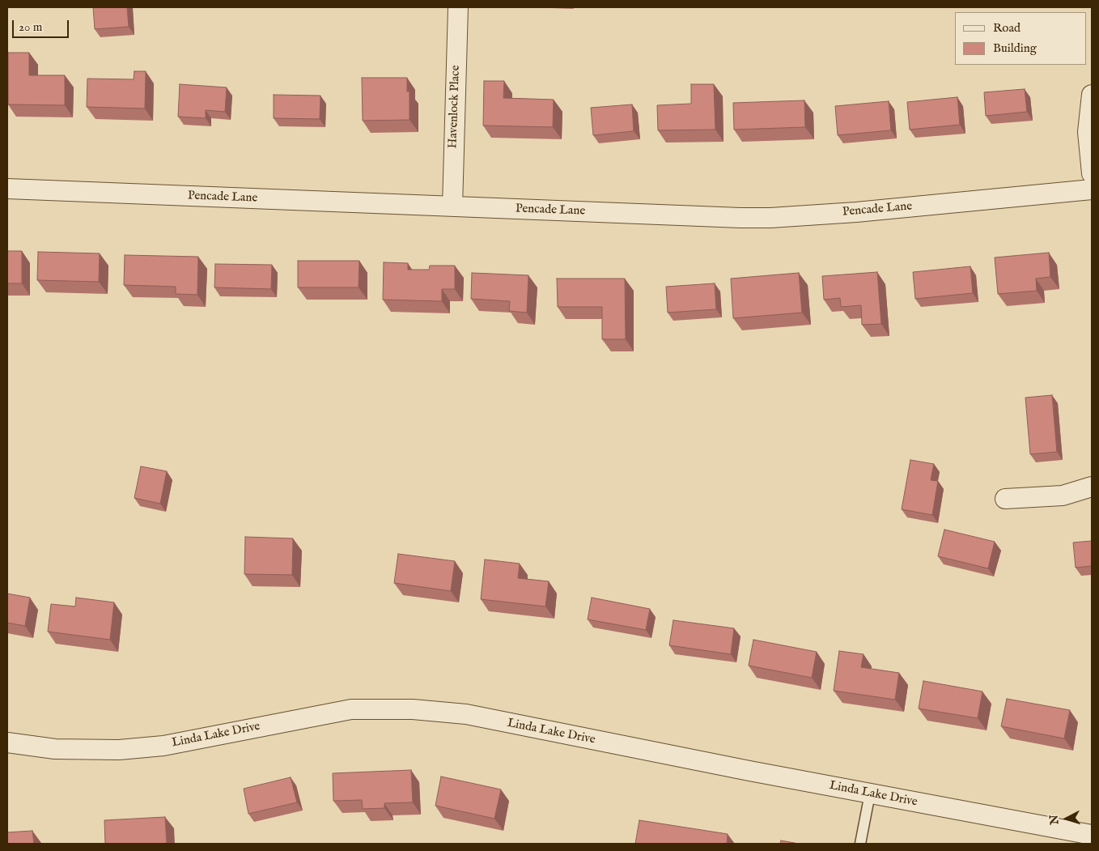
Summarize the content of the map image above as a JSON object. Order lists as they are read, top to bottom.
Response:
{
  "streets": {
    "street": ["Havenlock Place", "Pencade Lane", "Linda Lake Drive"]
  },
  "crossings": [
    ["Havenlock Place", "Pencade Lane"]
  ],
  "legend": ["Road", "Building"],
  "scale_bar": "20 m",
  "north": "left"
}
